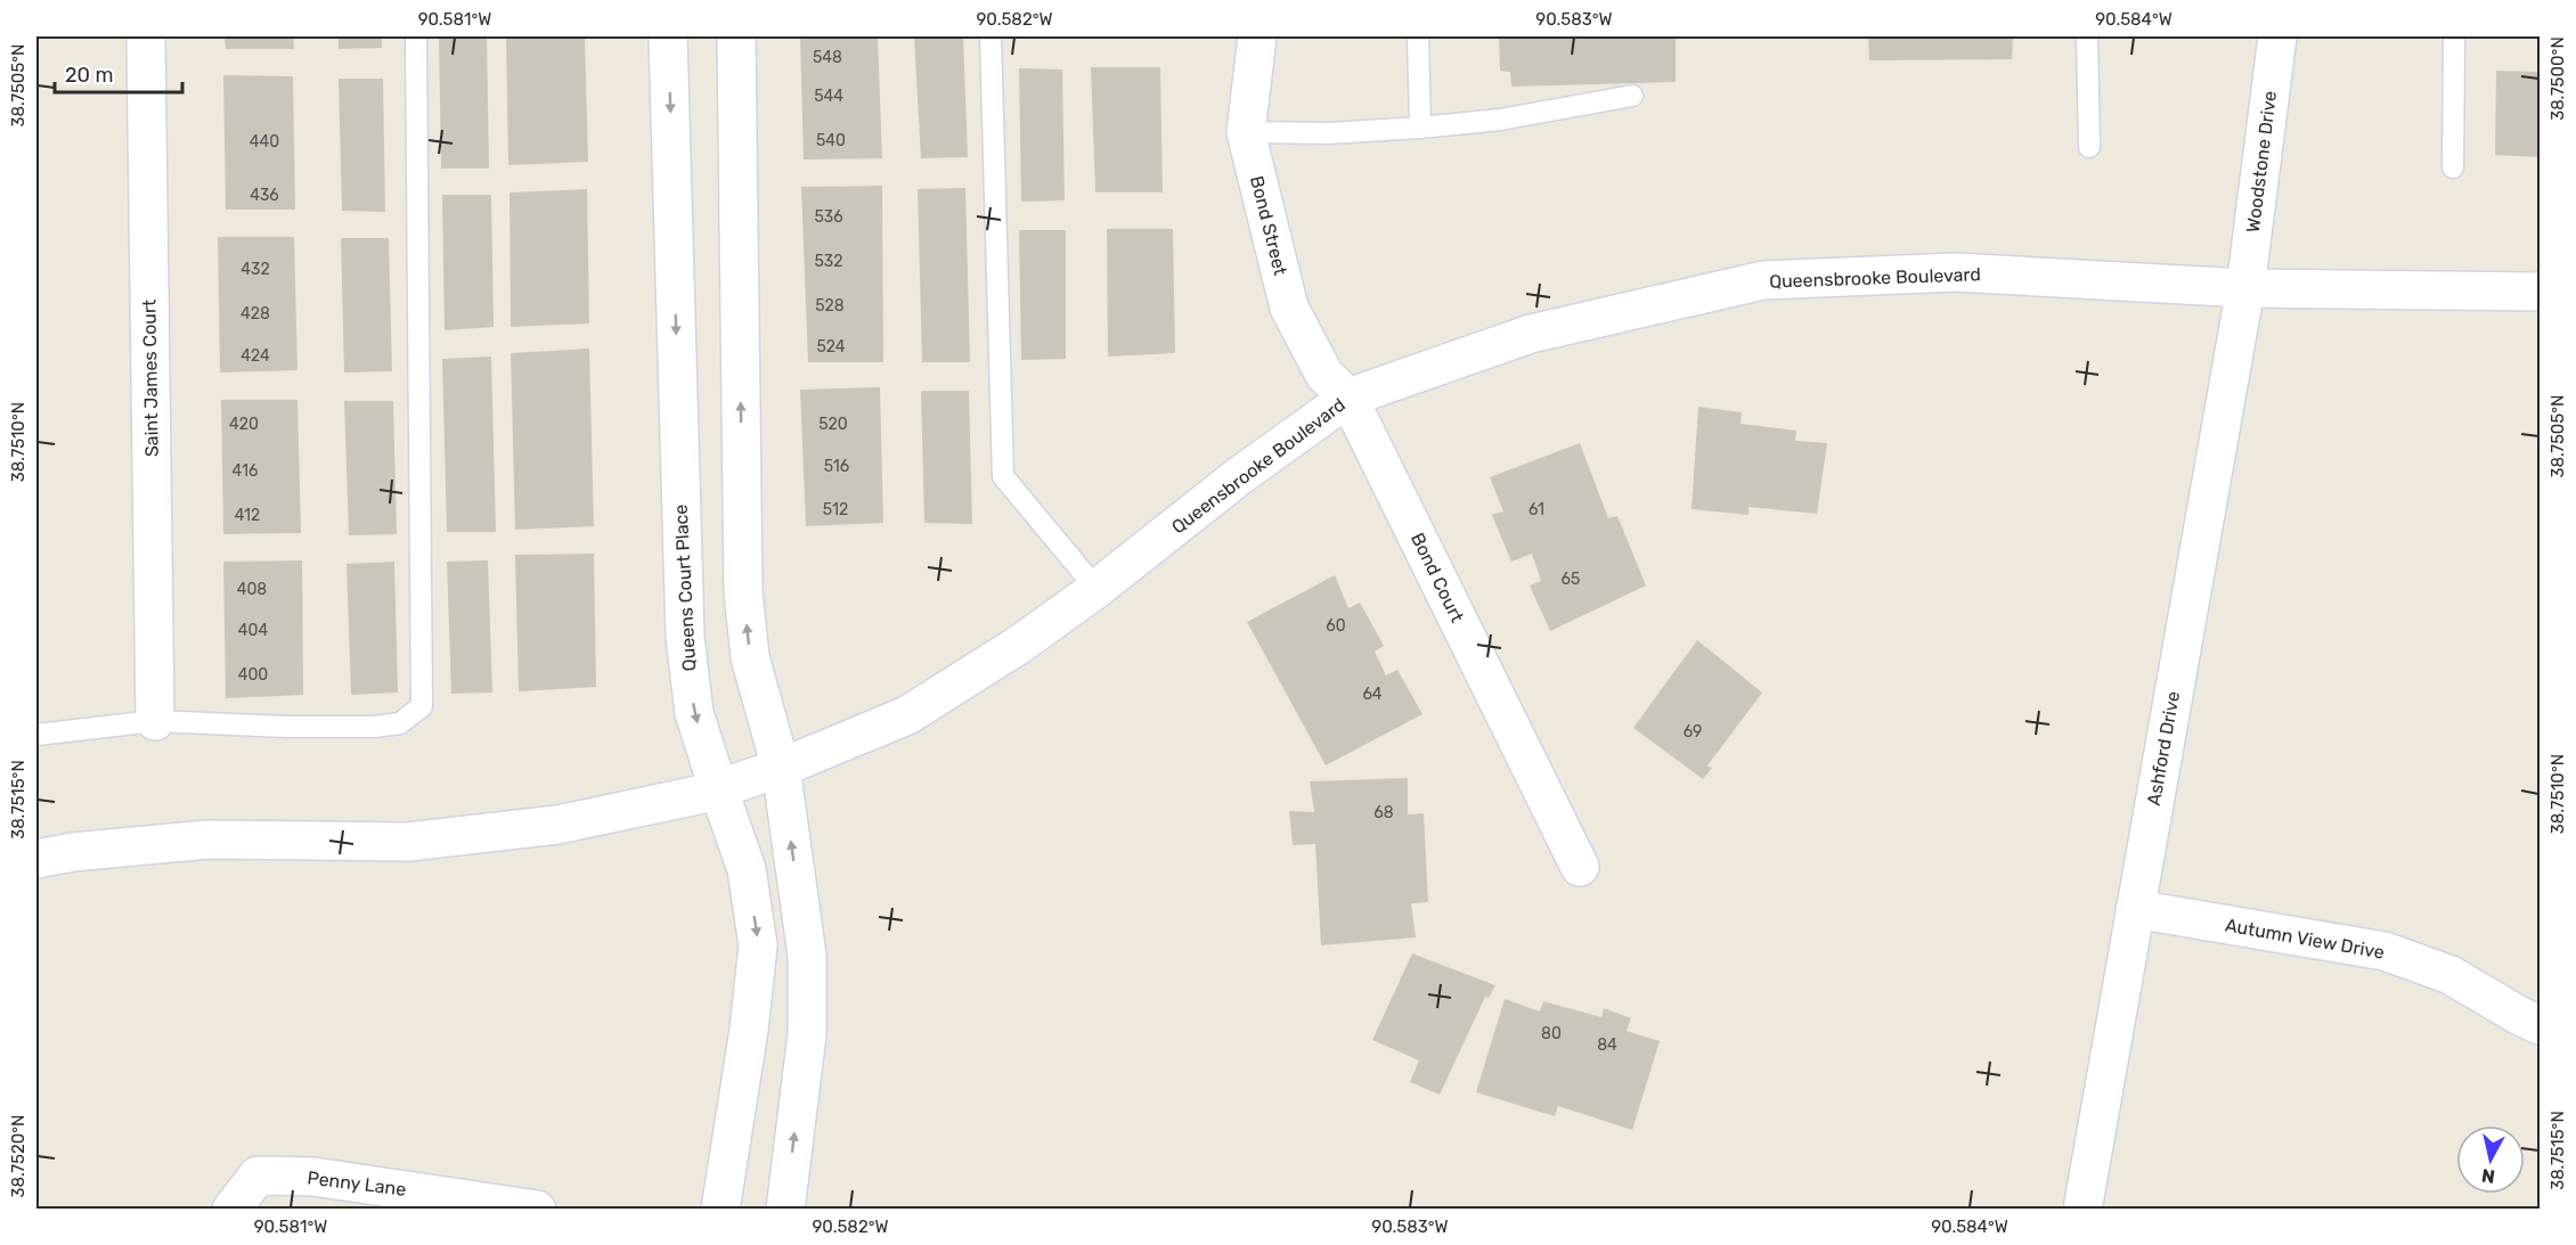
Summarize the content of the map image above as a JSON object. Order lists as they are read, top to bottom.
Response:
{
  "streets": {
    "street": [
      "Woodstone Drive",
      "Bond Street",
      "Queensbrooke Boulevard",
      "Saint James Court",
      "Bond Court",
      "Queens Court Place",
      "Ashford Drive",
      "Autumn View Drive",
      "Penny Lane"
    ]
  },
  "crossings": [
    ["Woodstone Drive", "Queensbrooke Boulevard"],
    ["Woodstone Drive", "Ashford Drive"],
    ["Bond Street", "Queensbrooke Boulevard"],
    ["Bond Street", "Bond Court"],
    ["Queensbrooke Boulevard", "Bond Court"],
    ["Queensbrooke Boulevard", "Queens Court Place"],
    ["Queensbrooke Boulevard", "Ashford Drive"],
    ["Ashford Drive", "Autumn View Drive"]
  ],
  "house_numbers": [
    "548",
    "544",
    "540",
    "440",
    "436",
    "536",
    "532",
    "432",
    "528",
    "428",
    "524",
    "424",
    "420",
    "520",
    "516",
    "416",
    "512",
    "61",
    "412",
    "65",
    "408",
    "60",
    "404",
    "400",
    "64",
    "69",
    "68",
    "80",
    "84"
  ],
  "scale_bar": "20 m",
  "north": "bottom",
  "coordinates": [
    "90.581°W",
    "90.582°W",
    "90.583°W",
    "90.584°W",
    "38.7500°N",
    "38.7505°N",
    "38.7510°N",
    "38.7515°N",
    "38.7520°N"
  ]
}
